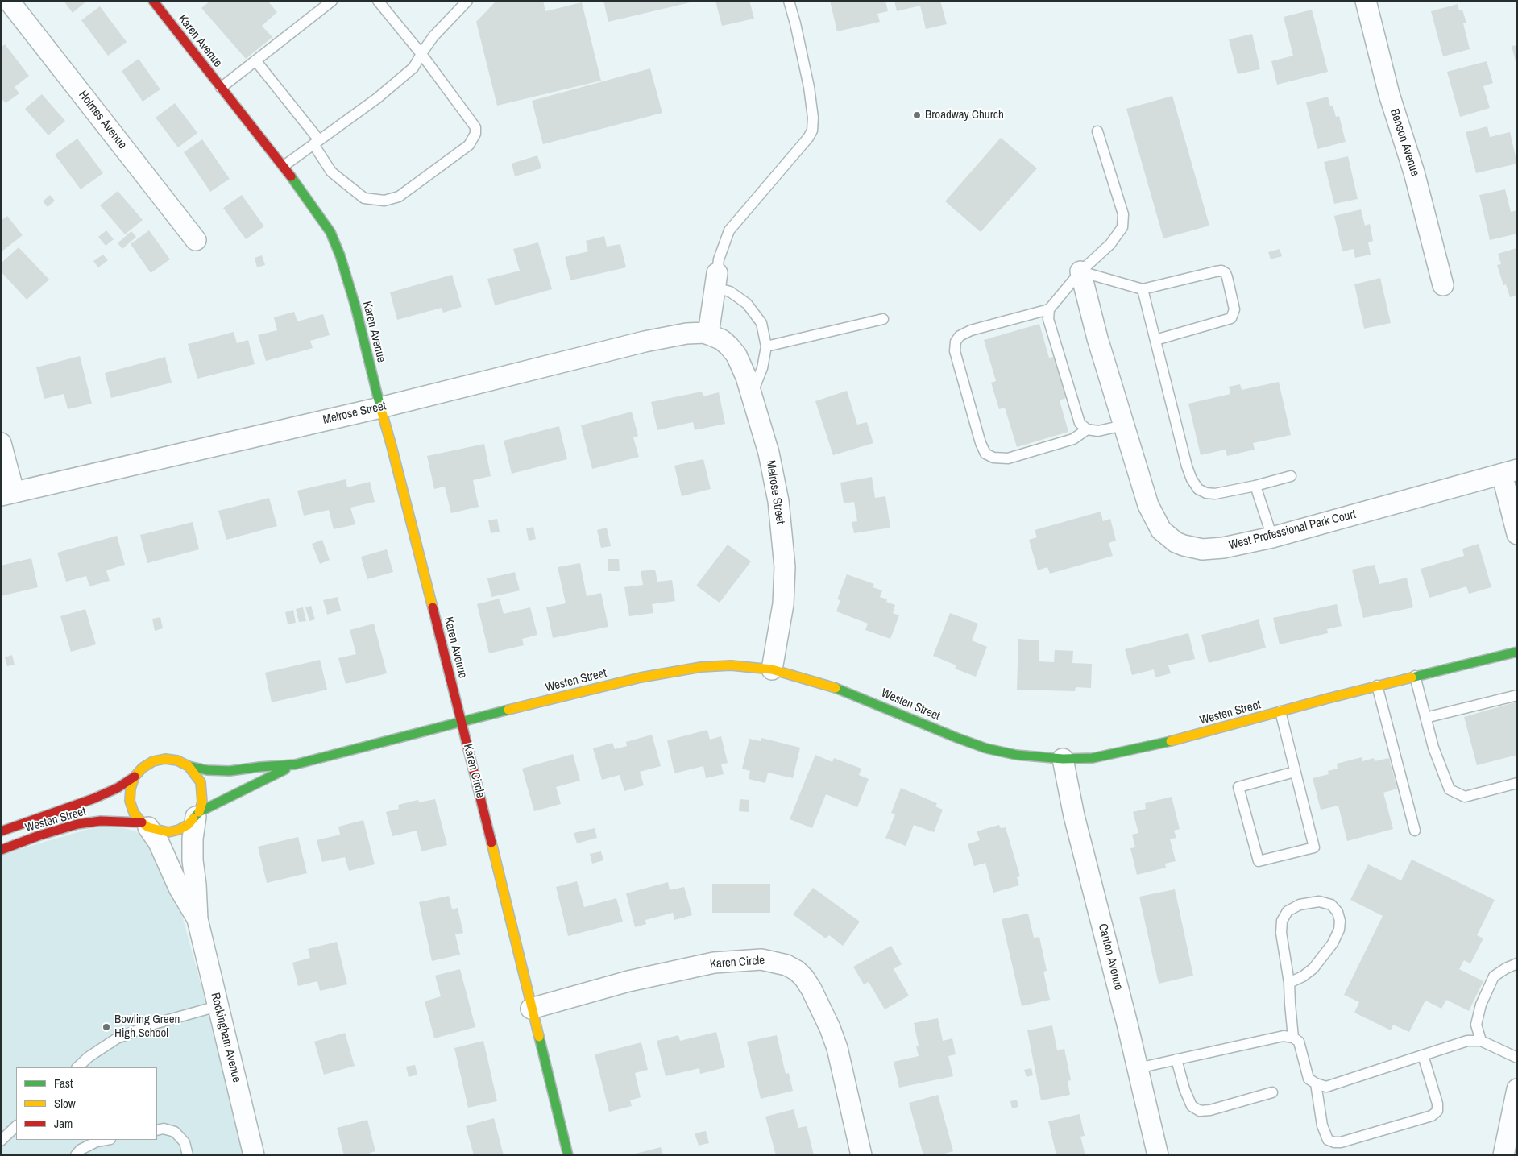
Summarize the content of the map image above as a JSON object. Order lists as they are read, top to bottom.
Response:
{
  "streets": {
    "street": [
      "Karen Avenue",
      "Holmes Avenue",
      "Benson Avenue",
      "Melrose Street",
      "West Professional Park Court",
      "Westen Street",
      "Karen Circle",
      "Canton Avenue",
      "Rockingham Avenue"
    ]
  },
  "crossings": [
    ["Karen Avenue", "Melrose Street"],
    ["Karen Avenue", "Westen Street"],
    ["Karen Avenue", "Karen Circle"],
    ["Melrose Street", "Westen Street"],
    ["Westen Street", "Karen Circle"],
    ["Westen Street", "Canton Avenue"],
    ["Westen Street", "Rockingham Avenue"]
  ],
  "places": ["Broadway Church", "Bowling Green High School"],
  "legend": ["Fast", "Slow", "Jam"]
}
